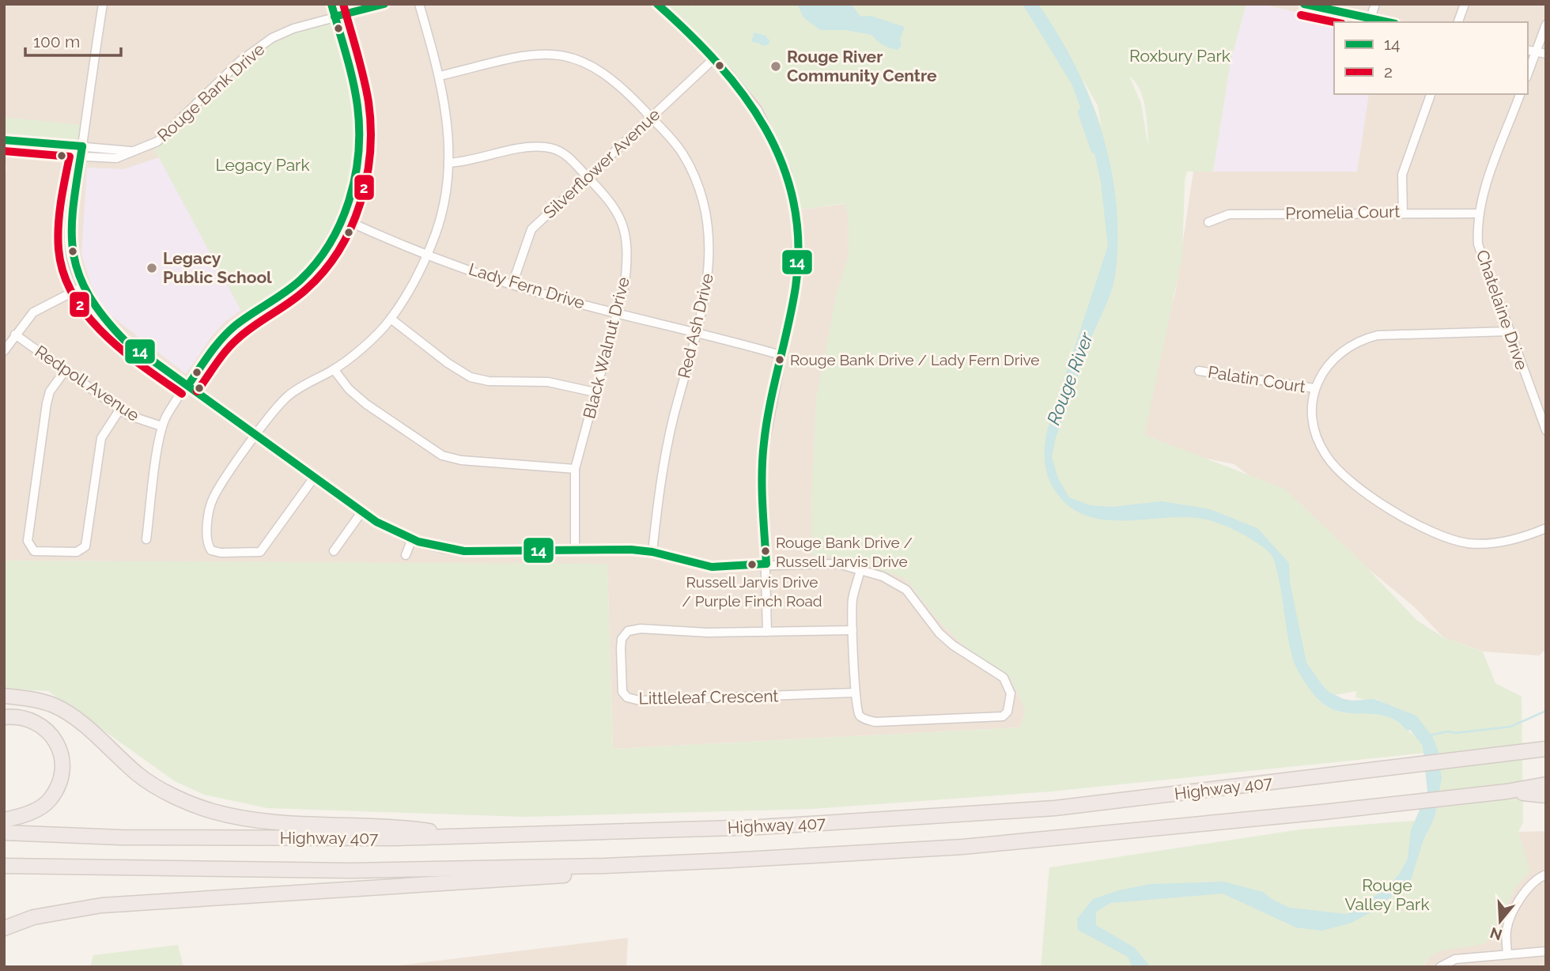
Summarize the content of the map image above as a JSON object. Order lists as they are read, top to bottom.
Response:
{
  "streets": {
    "highway": ["Highway 407"],
    "street": [
      "Rouge Bank Drive",
      "Silverflower Avenue",
      "Promelia Court",
      "Lady Fern Drive",
      "Chatelaine Drive",
      "Red Ash Drive",
      "Black Walnut Drive",
      "Palatin Court",
      "Redpoll Avenue",
      "Littleleaf Crescent"
    ]
  },
  "crossings": [
    ["Silverflower Avenue", "Lady Fern Drive"],
    ["Silverflower Avenue", "Red Ash Drive"],
    ["Silverflower Avenue", "Black Walnut Drive"],
    ["Promelia Court", "Chatelaine Drive"],
    ["Lady Fern Drive", "Red Ash Drive"],
    ["Lady Fern Drive", "Black Walnut Drive"]
  ],
  "water": ["Rouge River"],
  "parks": ["Roxbury Park", "Legacy Park", "Rouge Valley Park"],
  "places": [
    "Rouge River Community Centre",
    "Legacy Public School",
    "Rouge Bank Drive / Lady Fern Drive",
    "Rouge Bank Drive / Russell Jarvis Drive",
    "Russell Jarvis Drive / Purple Finch Road"
  ],
  "lines": ["transit line 14", "transit line 2"],
  "legend": ["14", "2"],
  "scale_bar": "100 m",
  "north": "bottom"
}
